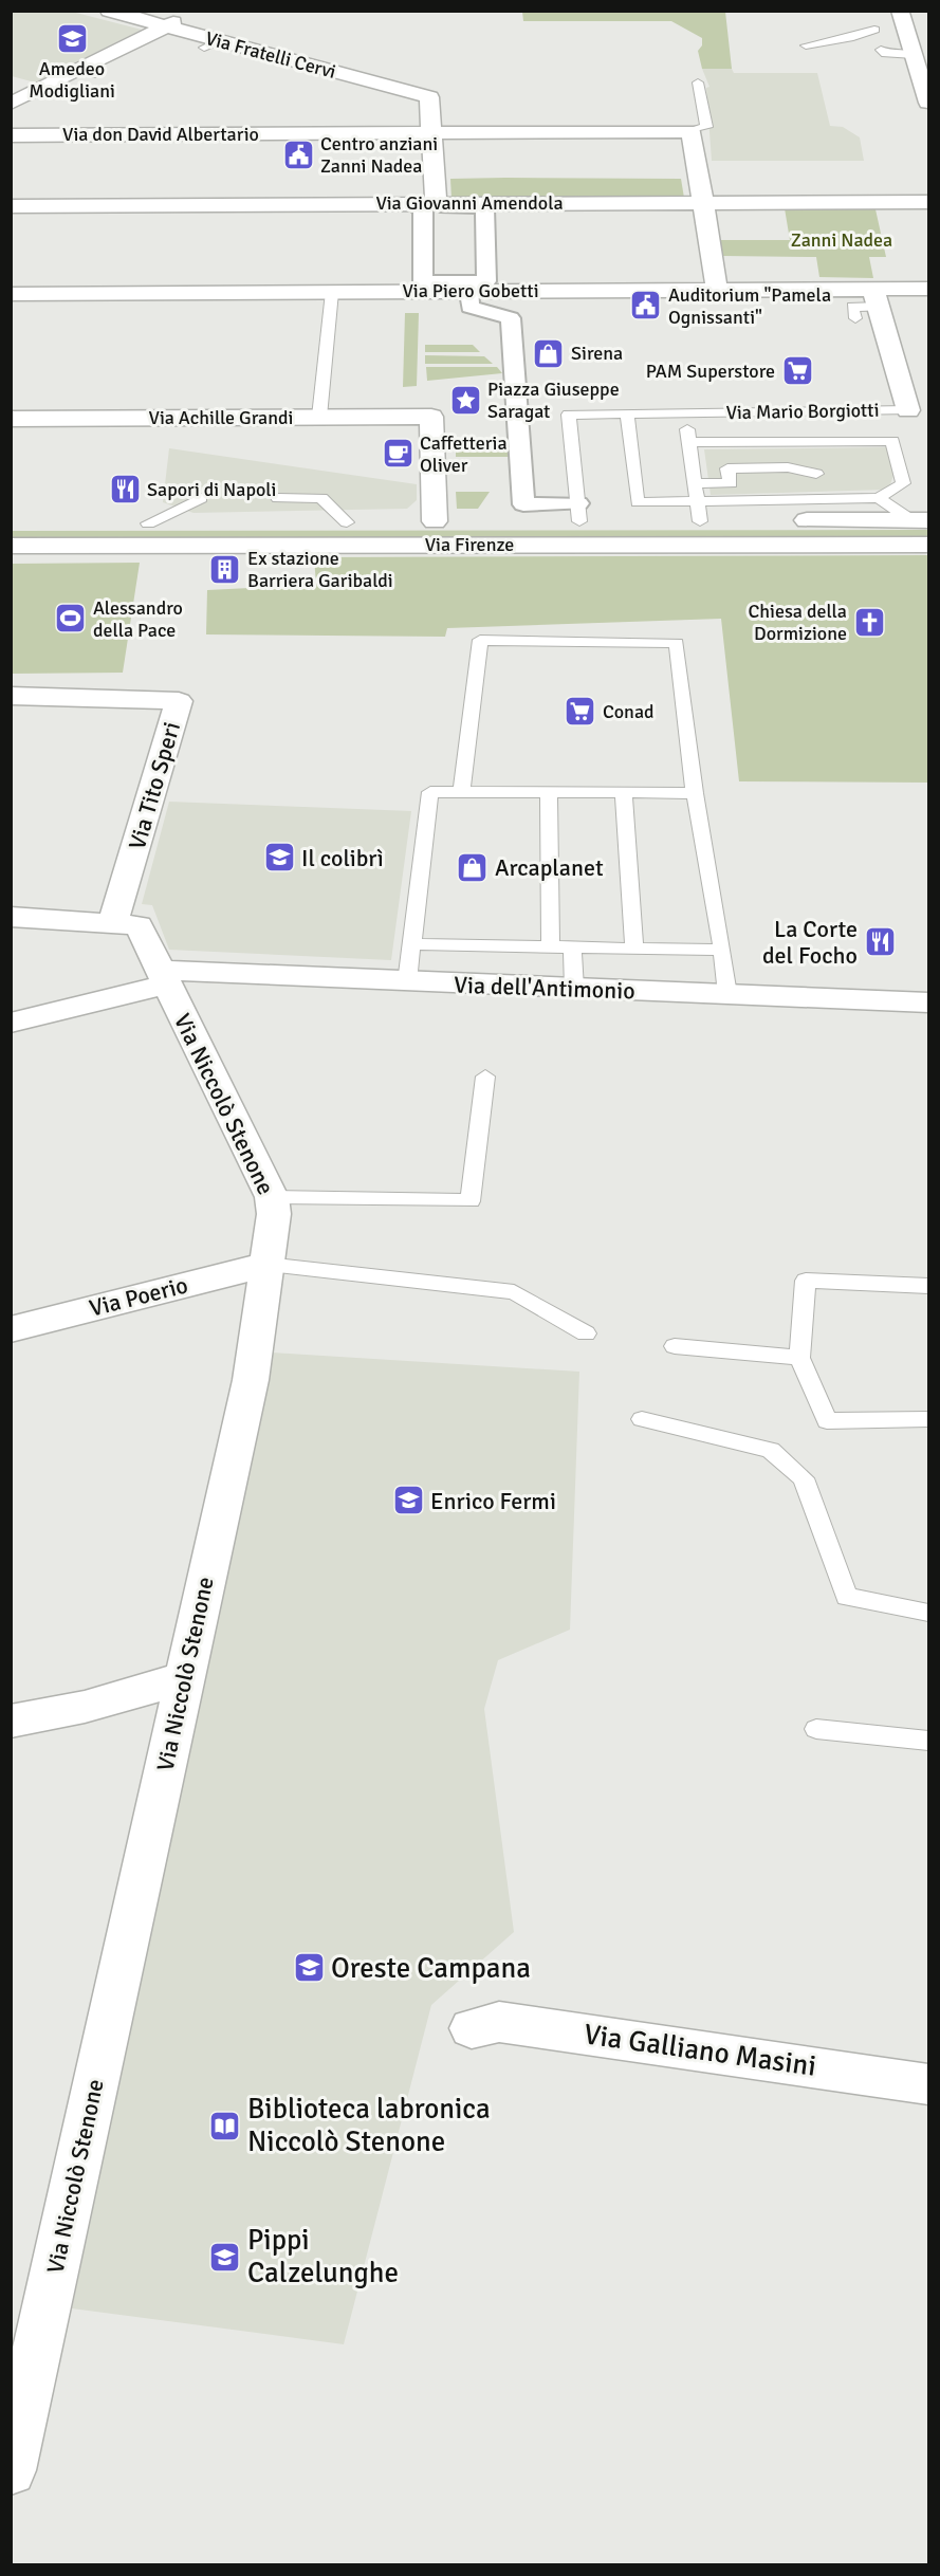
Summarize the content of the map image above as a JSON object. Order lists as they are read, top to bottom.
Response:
{
  "streets": {
    "street": [
      "Via Fratelli Cervi",
      "Via don David Albertario",
      "Via Giovanni Amendola",
      "Via Piero Gobetti",
      "Via Mario Borgiotti",
      "Via Achille Grandi",
      "Via Firenze",
      "Via Tito Speri",
      "Via dell'Antimonio",
      "Via Niccolò Stenone",
      "Via Poerio",
      "Via Galliano Masini"
    ]
  },
  "crossings": [
    ["Via Fratelli Cervi", "Via don David Albertario"],
    ["Via Piero Gobetti", "Via Mario Borgiotti"],
    ["Via Mario Borgiotti", "Via Firenze"],
    ["Via Achille Grandi", "Via Firenze"],
    ["Via Tito Speri", "Via Niccolò Stenone"],
    ["Via dell'Antimonio", "Via Niccolò Stenone"],
    ["Via Niccolò Stenone", "Via Poerio"]
  ],
  "parks": ["Zanni Nadea"],
  "places": {
    "school or university": [
      "Amedeo Modigliani",
      "Il colibrì",
      "Enrico Fermi",
      "Oreste Campana",
      "Pippi Calzelunghe"
    ],
    "public building": ["Centro anziani Zanni Nadea", "Auditorium \"Pamela Ognissanti\""],
    "shop": ["Sirena", "Arcaplanet"],
    "supermarket": ["PAM Superstore", "Conad"],
    "place": ["Piazza Giuseppe Saragat"],
    "cafe": ["Caffetteria Oliver"],
    "restaurant": ["Sapori di Napoli", "La Corte del Focho"],
    "building": ["Ex stazione Barriera Garibaldi"],
    "sports": ["Alessandro della Pace"],
    "church": ["Chiesa della Dormizione"],
    "library": ["Biblioteca labronica Niccolò Stenone"]
  }
}
